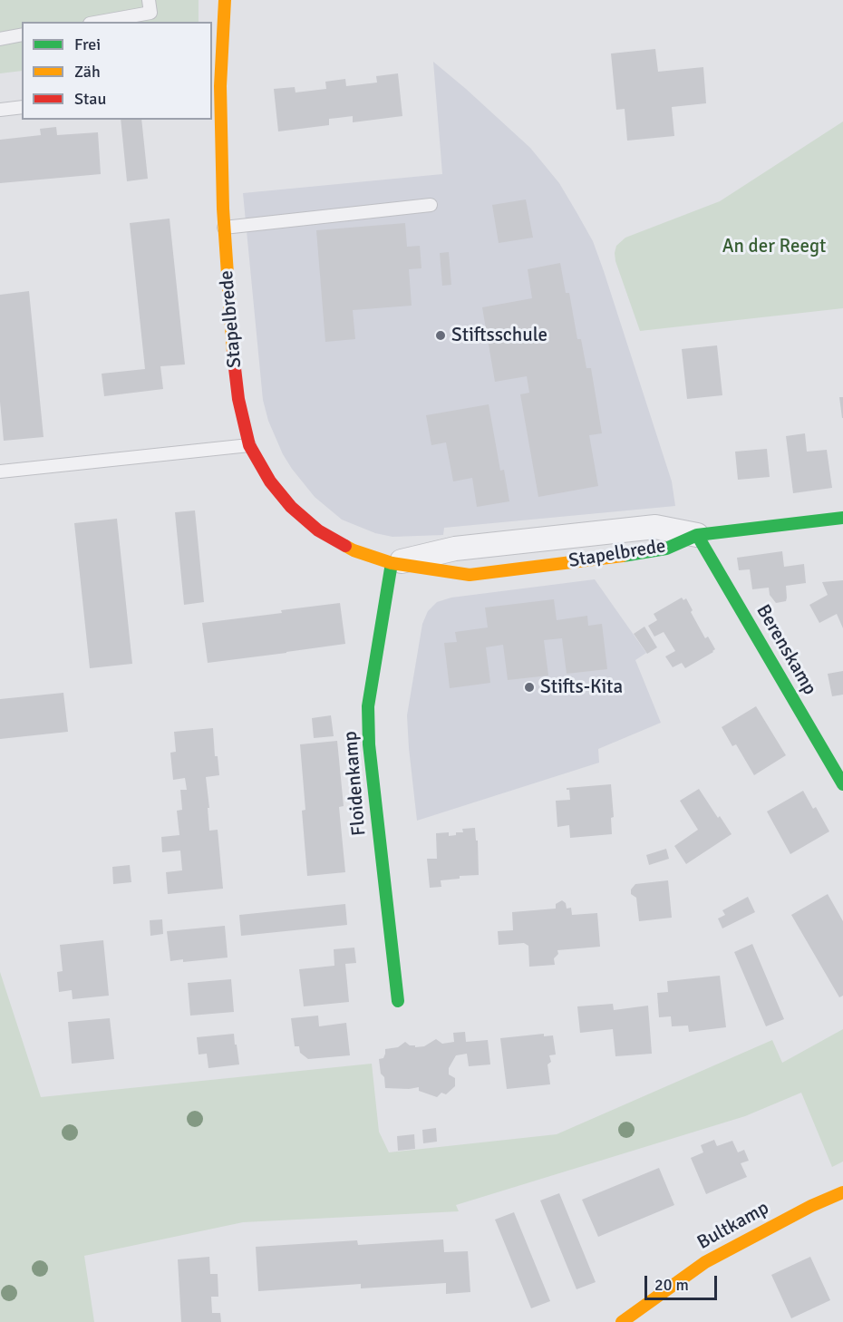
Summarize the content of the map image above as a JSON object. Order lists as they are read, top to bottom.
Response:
{
  "streets": {
    "street": [
      "Stapelbrede",
      "Berenskamp",
      "Floidenkamp",
      "Bultkamp"
    ]
  },
  "crossings": [
    ["Stapelbrede", "Berenskamp"],
    ["Stapelbrede", "Floidenkamp"]
  ],
  "parks": ["An der Reegt"],
  "places": ["Stiftsschule", "Stifts-Kita"],
  "legend": ["Frei", "Zäh", "Stau"],
  "scale_bar": "20 m"
}
